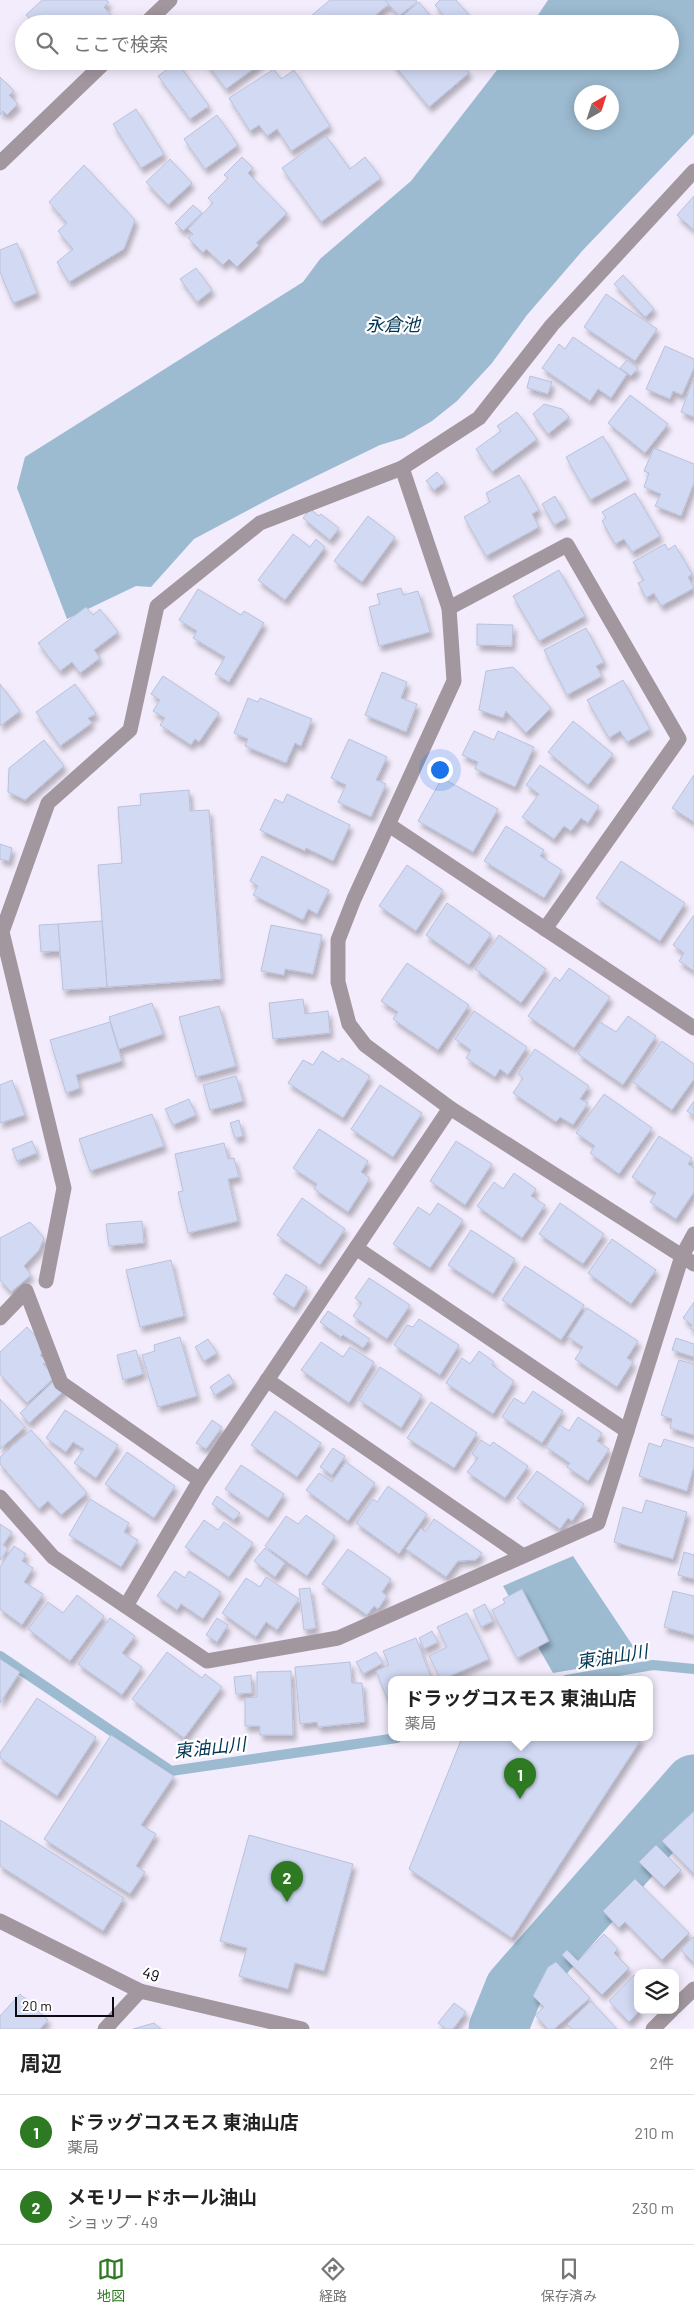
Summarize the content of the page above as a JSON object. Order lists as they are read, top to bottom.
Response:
{
  "streets": {
    "street": ["49"]
  },
  "water": ["永倉池", "東油山川"],
  "scale_bar": "20 m",
  "north": "top right",
  "page": {
    "search": "ここで検索",
    "popup": ["ドラッグコスモス 東油山店", "薬局"],
    "pins": ["1", "2"],
    "scale": "20 m",
    "heading": ["周辺", "2件"],
    "list": [
      {
        "mark": "1",
        "name": "ドラッグコスモス 東油山店",
        "note": "薬局",
        "value": "210 m"
      },
      {
        "mark": "2",
        "name": "メモリードホール油山",
        "note": "ショップ · 49",
        "value": "230 m"
      }
    ],
    "nav": ["地図", "経路", "保存済み"]
  }
}
